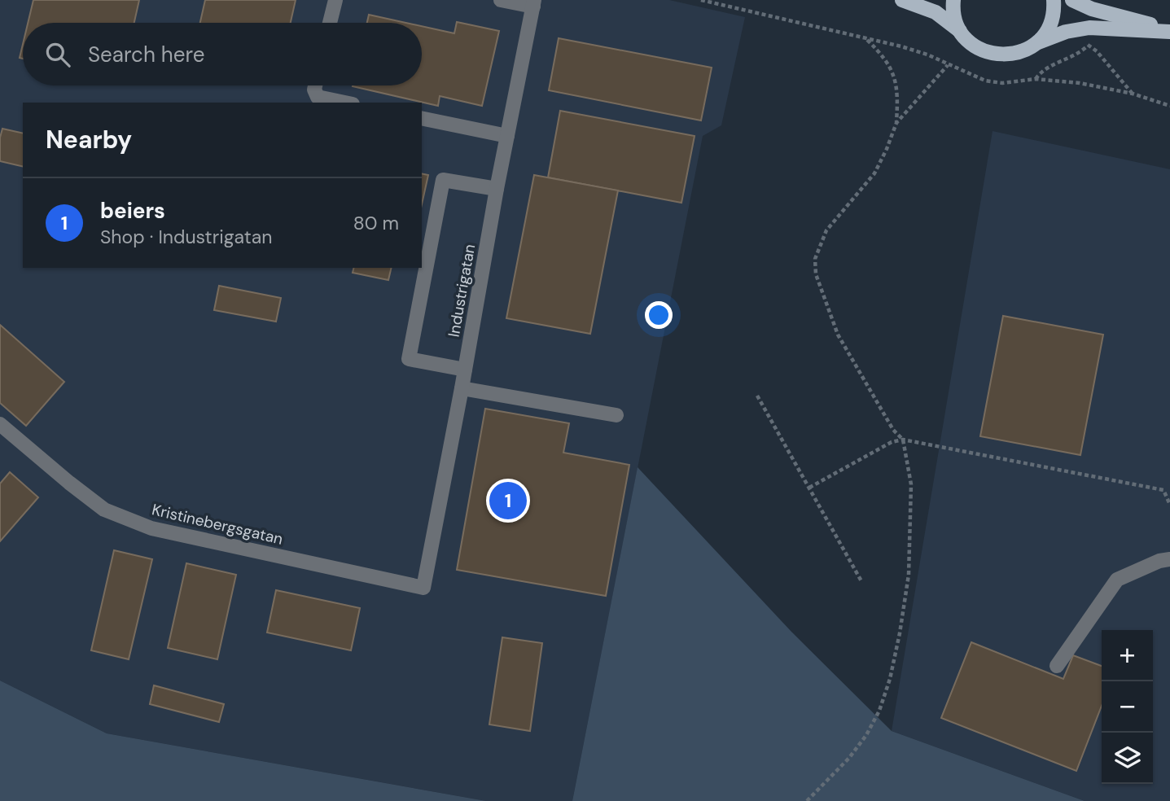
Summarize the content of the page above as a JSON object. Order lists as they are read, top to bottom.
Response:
{
  "streets": {
    "street": ["Industrigatan", "Kristinebergsgatan"]
  },
  "crossings": [
    ["Industrigatan", "Kristinebergsgatan"]
  ],
  "page": {
    "search": "Search here",
    "heading": "Nearby",
    "list": [
      {
        "mark": "1",
        "name": "beiers",
        "note": "Shop · Industrigatan",
        "value": "80 m"
      }
    ],
    "pins": "1",
    "map_buttons": ["+", "−"]
  }
}
